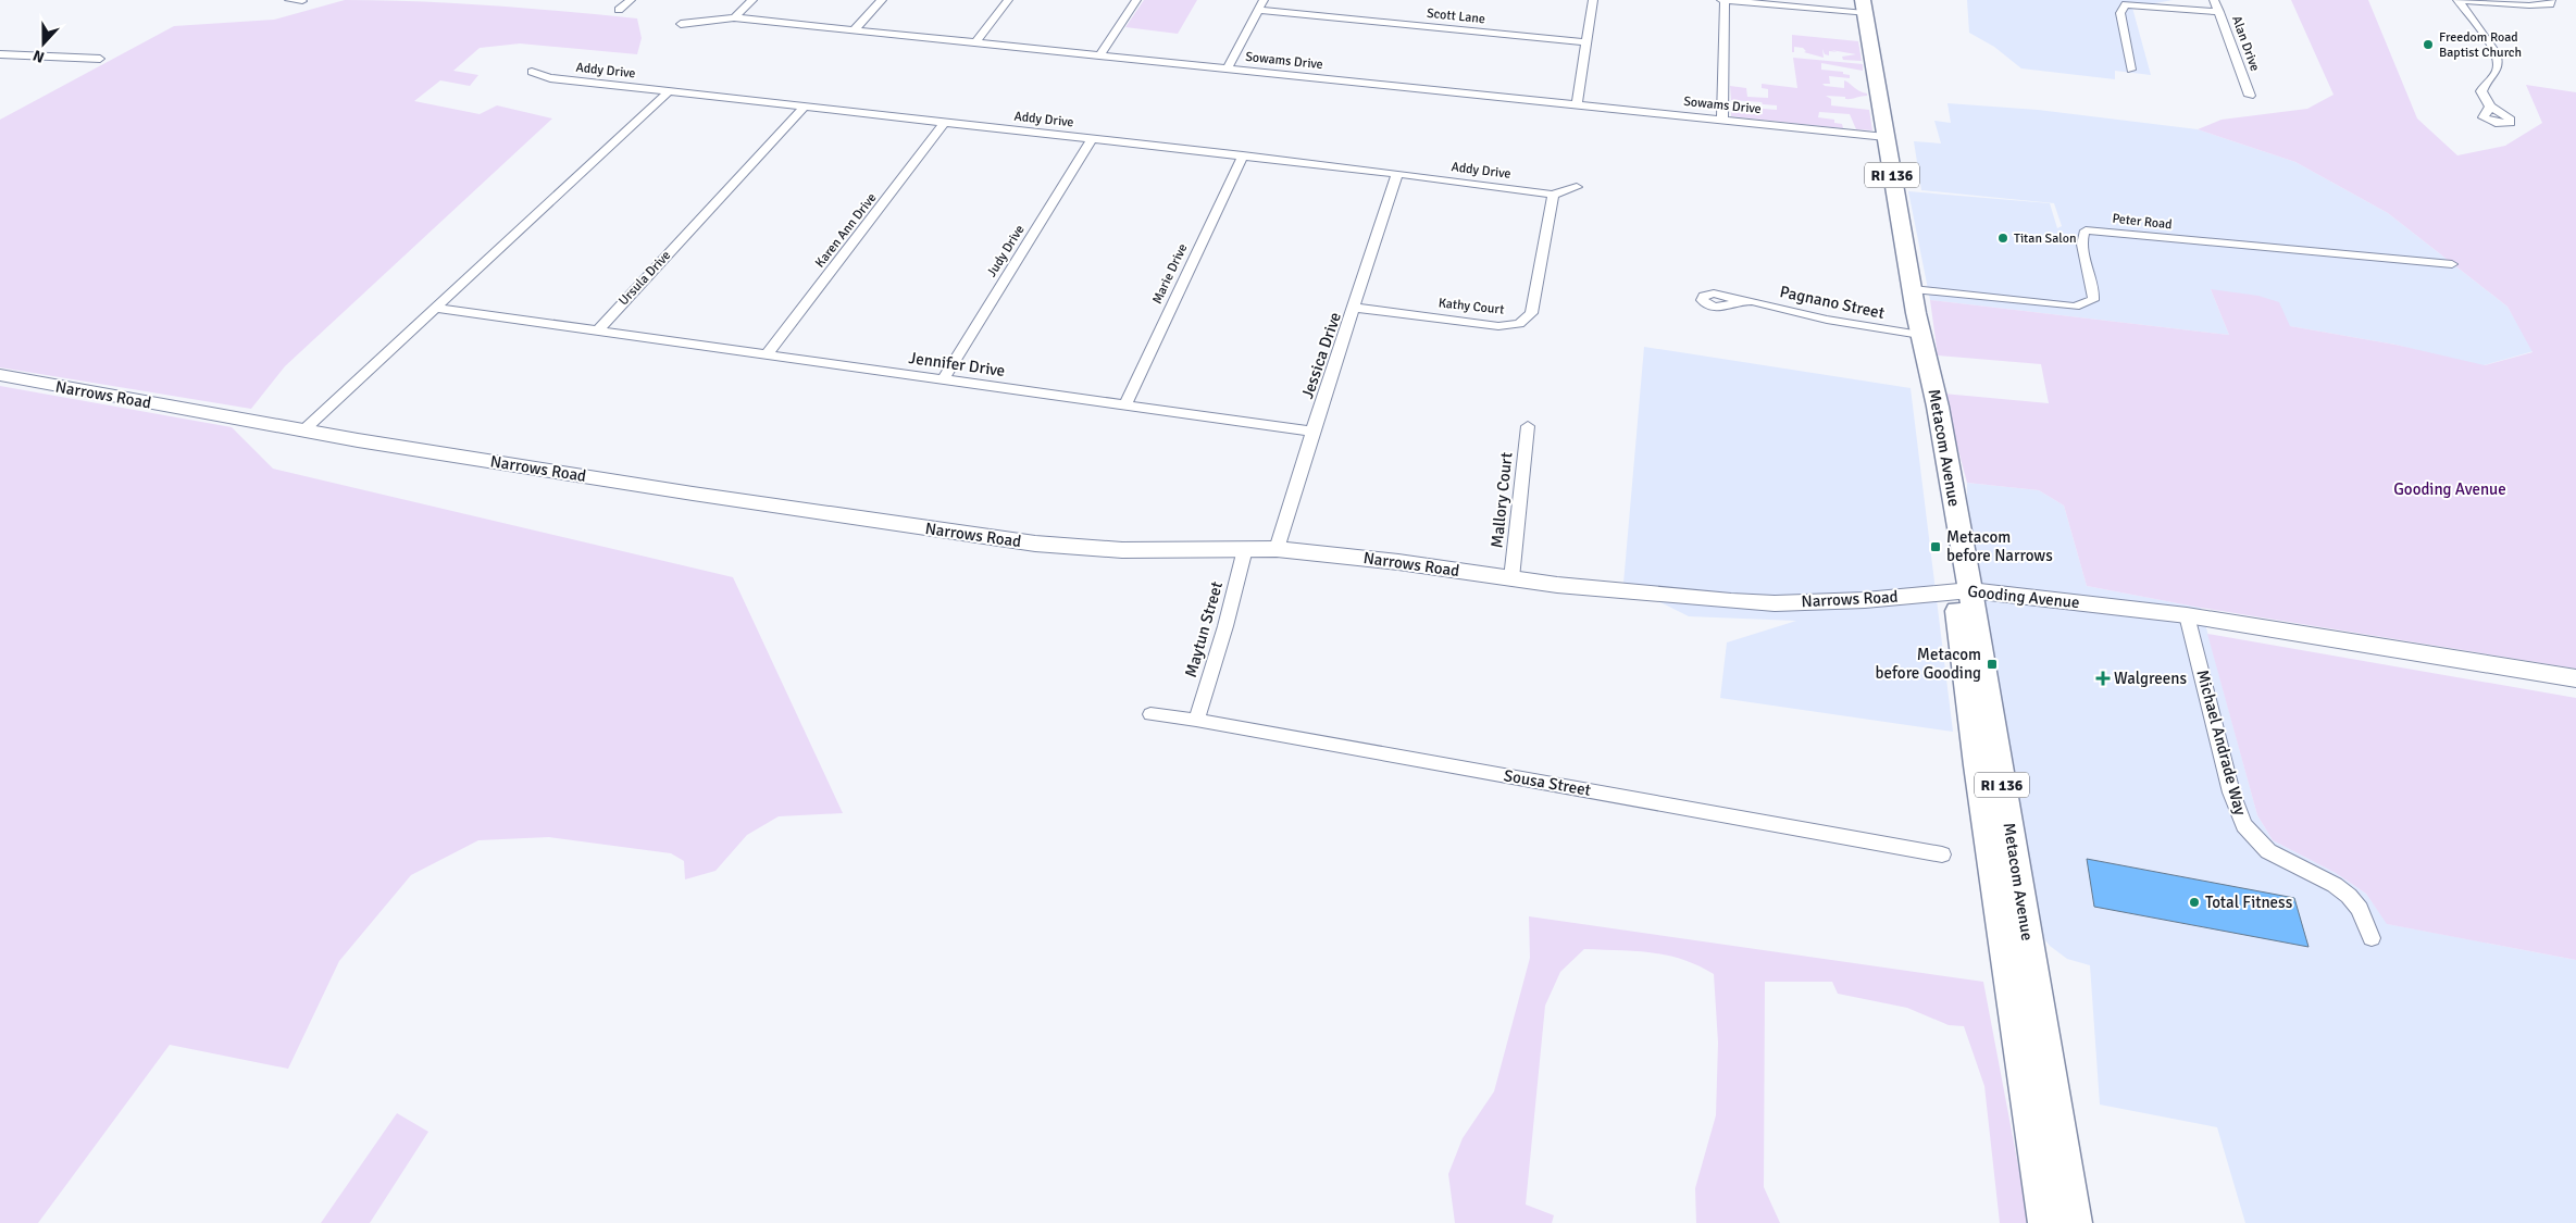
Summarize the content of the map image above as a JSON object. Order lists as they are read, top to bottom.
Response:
{
  "streets": {
    "main road": ["RI 136", "Metacom Avenue"],
    "street": [
      "Scott Lane",
      "Alan Drive",
      "Sowams Drive",
      "Addy Drive",
      "Peter Road",
      "Karen Ann Drive",
      "Judy Drive",
      "Marie Drive",
      "Ursula Drive",
      "Pagnano Street",
      "Kathy Court",
      "Jessica Drive",
      "Jennifer Drive",
      "Narrows Road",
      "Mallory Court",
      "Gooding Avenue",
      "Maytun Street",
      "Michael Andrade Way",
      "Sousa Street"
    ]
  },
  "crossings": [
    ["Sowams Drive", "Metacom Avenue"],
    ["Addy Drive", "Karen Ann Drive"],
    ["Addy Drive", "Judy Drive"],
    ["Addy Drive", "Marie Drive"],
    ["Addy Drive", "Ursula Drive"],
    ["Addy Drive", "Kathy Court"],
    ["Addy Drive", "Jessica Drive"],
    ["Peter Road", "Metacom Avenue"],
    ["Karen Ann Drive", "Jennifer Drive"],
    ["Judy Drive", "Jennifer Drive"],
    ["Marie Drive", "Jennifer Drive"],
    ["Ursula Drive", "Jennifer Drive"],
    ["Pagnano Street", "Metacom Avenue"],
    ["Kathy Court", "Jessica Drive"],
    ["Jessica Drive", "Jennifer Drive"],
    ["Jessica Drive", "Narrows Road"],
    ["Narrows Road", "Metacom Avenue"],
    ["Narrows Road", "Mallory Court"],
    ["Narrows Road", "Gooding Avenue"],
    ["Narrows Road", "Maytun Street"],
    ["Metacom Avenue", "Gooding Avenue"],
    ["Gooding Avenue", "Michael Andrade Way"],
    ["Maytun Street", "Sousa Street"]
  ],
  "parks": ["Gooding Avenue"],
  "places": {
    "other": ["Freedom Road Baptist Church", "Titan Salon", "Total Fitness"],
    "transit": ["Metacom before Narrows", "Metacom before Gooding"],
    "health": ["Walgreens"]
  },
  "north": "bottom"
}
